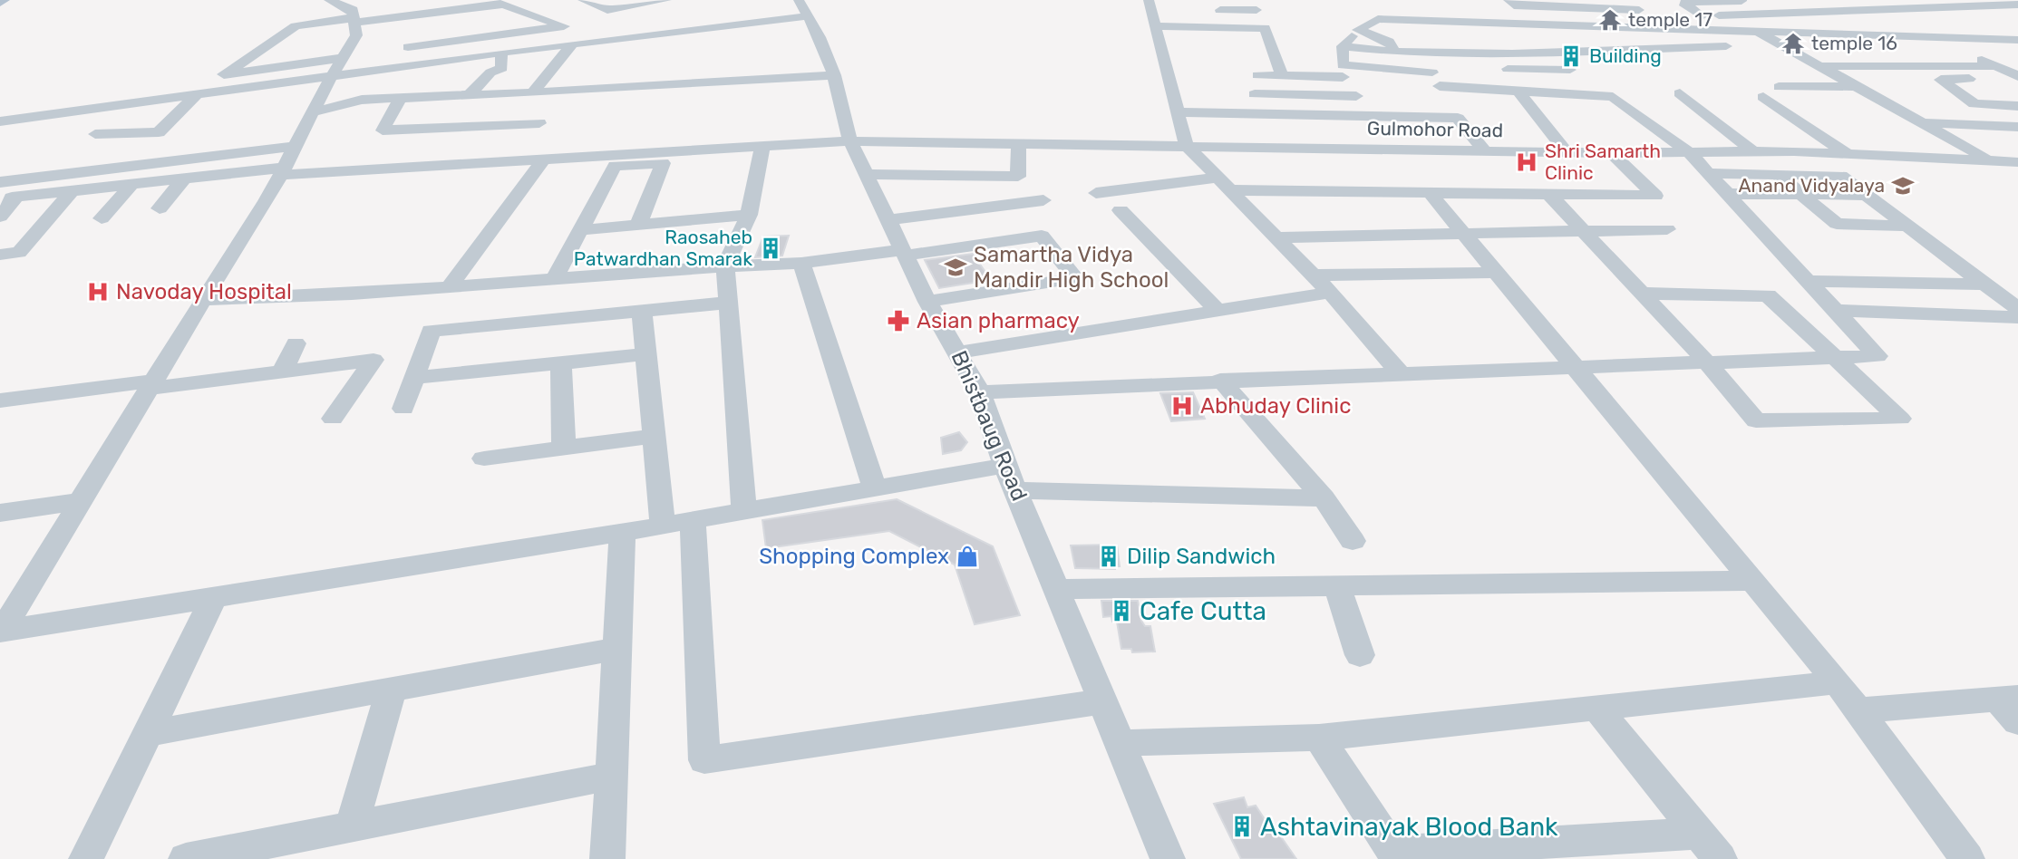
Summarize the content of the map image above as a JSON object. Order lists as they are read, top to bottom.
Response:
{
  "streets": {
    "street": ["Gulmohor Road", "Bhistbaug Road"]
  },
  "crossings": [
    ["Gulmohor Road", "Bhistbaug Road"]
  ],
  "places": {
    "temple": ["temple 17", "temple 16"],
    "building": [
      "Building",
      "Raosaheb Patwardhan Smarak",
      "Dilip Sandwich",
      "Cafe Cutta",
      "Ashtavinayak Blood Bank"
    ],
    "hospital": ["Shri Samarth Clinic", "Navoday Hospital", "Abhuday Clinic"],
    "school or university": ["Anand Vidyalaya", "Samartha Vidya Mandir High School"],
    "pharmacy": ["Asian pharmacy"],
    "shop": ["Shopping Complex"]
  }
}
